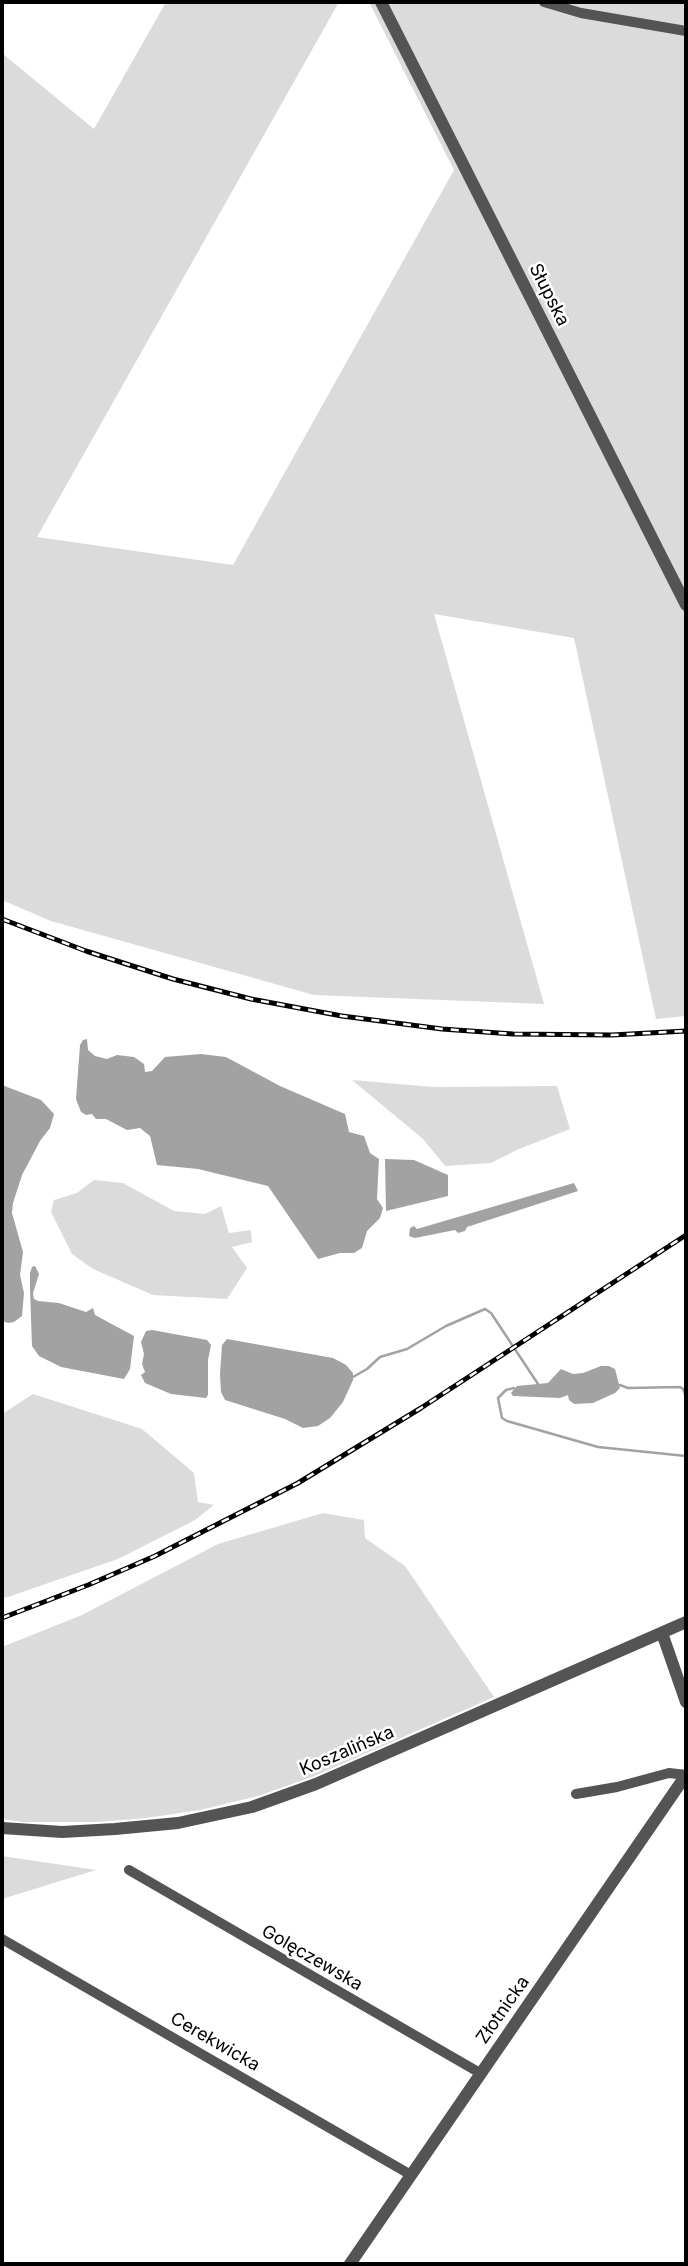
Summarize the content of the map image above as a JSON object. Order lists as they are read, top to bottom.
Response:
{
  "streets": {
    "street": [
      "Słupska",
      "Koszalińska",
      "Golęczewska",
      "Złotnicka",
      "Cerekwicka"
    ]
  },
  "crossings": [
    ["Golęczewska", "Złotnicka"],
    ["Złotnicka", "Cerekwicka"]
  ]
}
